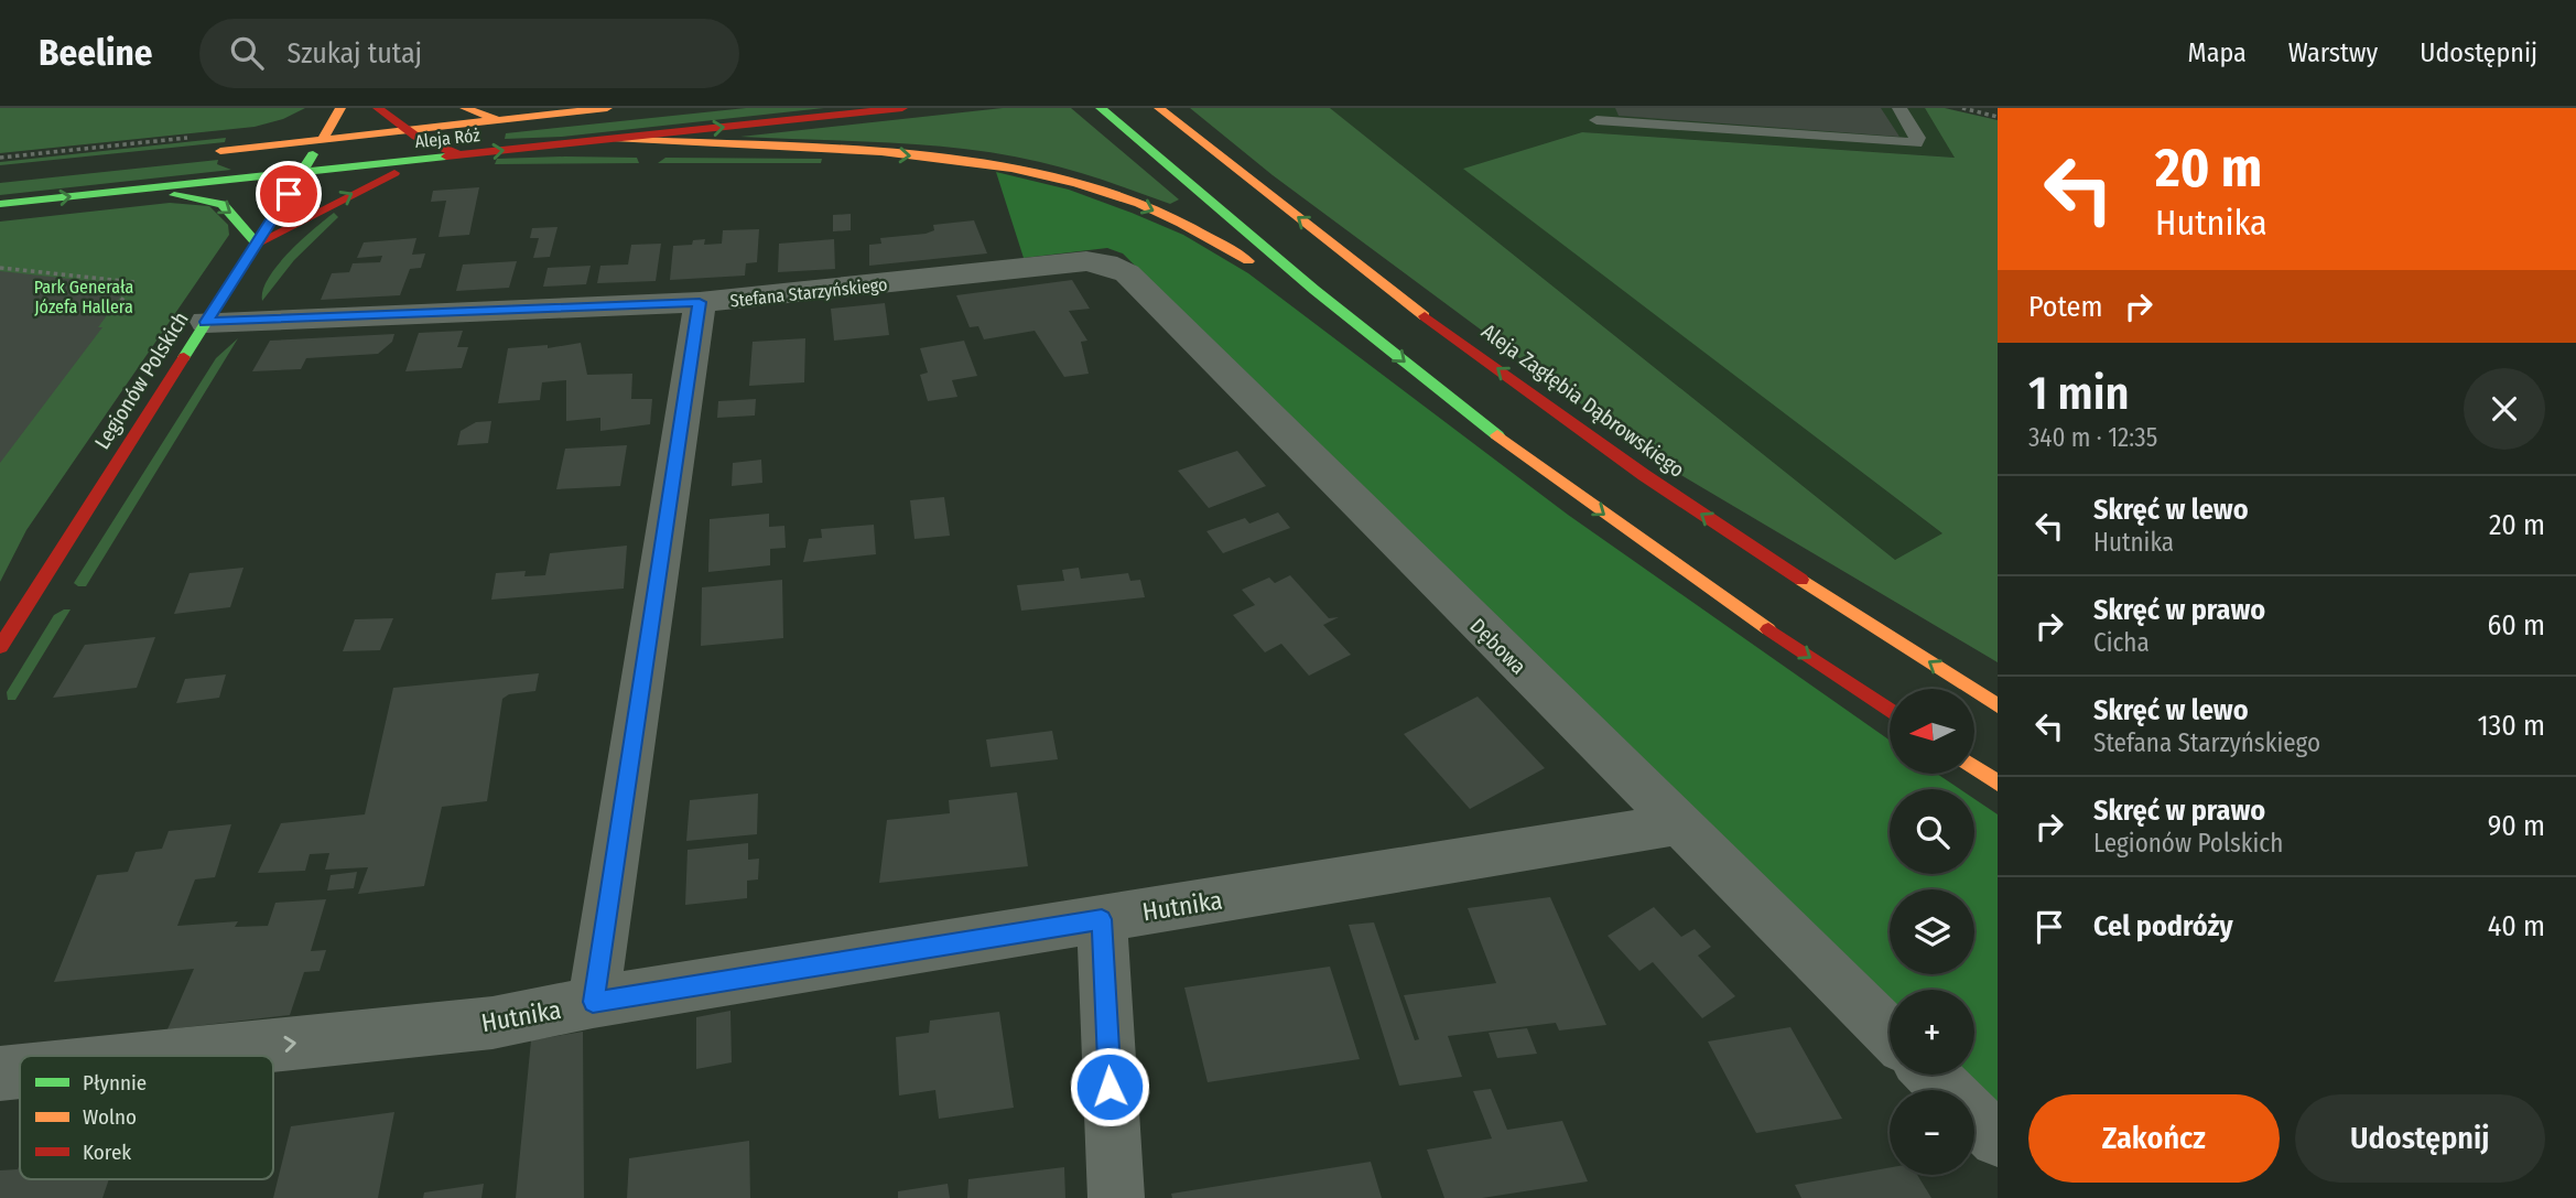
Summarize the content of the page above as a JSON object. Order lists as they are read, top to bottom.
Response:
{
  "streets": {
    "main road": ["Aleja Róż", "Legionów Polskich", "Aleja Zagłębia Dąbrowskiego"],
    "street": ["Stefana Starzyńskiego", "Dębowa", "Hutnika"]
  },
  "crossings": [
    ["Aleja Róż", "Legionów Polskich"],
    ["Stefana Starzyńskiego", "Legionów Polskich"],
    ["Stefana Starzyńskiego", "Dębowa"],
    ["Dębowa", "Hutnika"]
  ],
  "parks": ["Park Generała Józefa Hallera"],
  "legend": ["Płynnie", "Wolno", "Korek"],
  "north": "left",
  "page": {
    "header": "Beeline",
    "search": "Szukaj tutaj",
    "nav": ["Mapa", "Warstwy", "Udostępnij"],
    "turn": ["20 m", "Hutnika"],
    "then": "Potem",
    "heading": ["1 min", "340 m · 12:35"],
    "list": [
      {
        "name": "Skręć w lewo",
        "note": "Hutnika",
        "value": "20 m"
      },
      {
        "name": "Skręć w prawo",
        "note": "Cicha",
        "value": "60 m"
      },
      {
        "name": "Skręć w lewo",
        "note": "Stefana Starzyńskiego",
        "value": "130 m"
      },
      {
        "name": "Skręć w prawo",
        "note": "Legionów Polskich",
        "value": "90 m"
      },
      {
        "name": "Cel podróży",
        "value": "40 m"
      }
    ],
    "map_buttons": ["+", "−"],
    "buttons": ["Zakończ", "Udostępnij"]
  }
}
